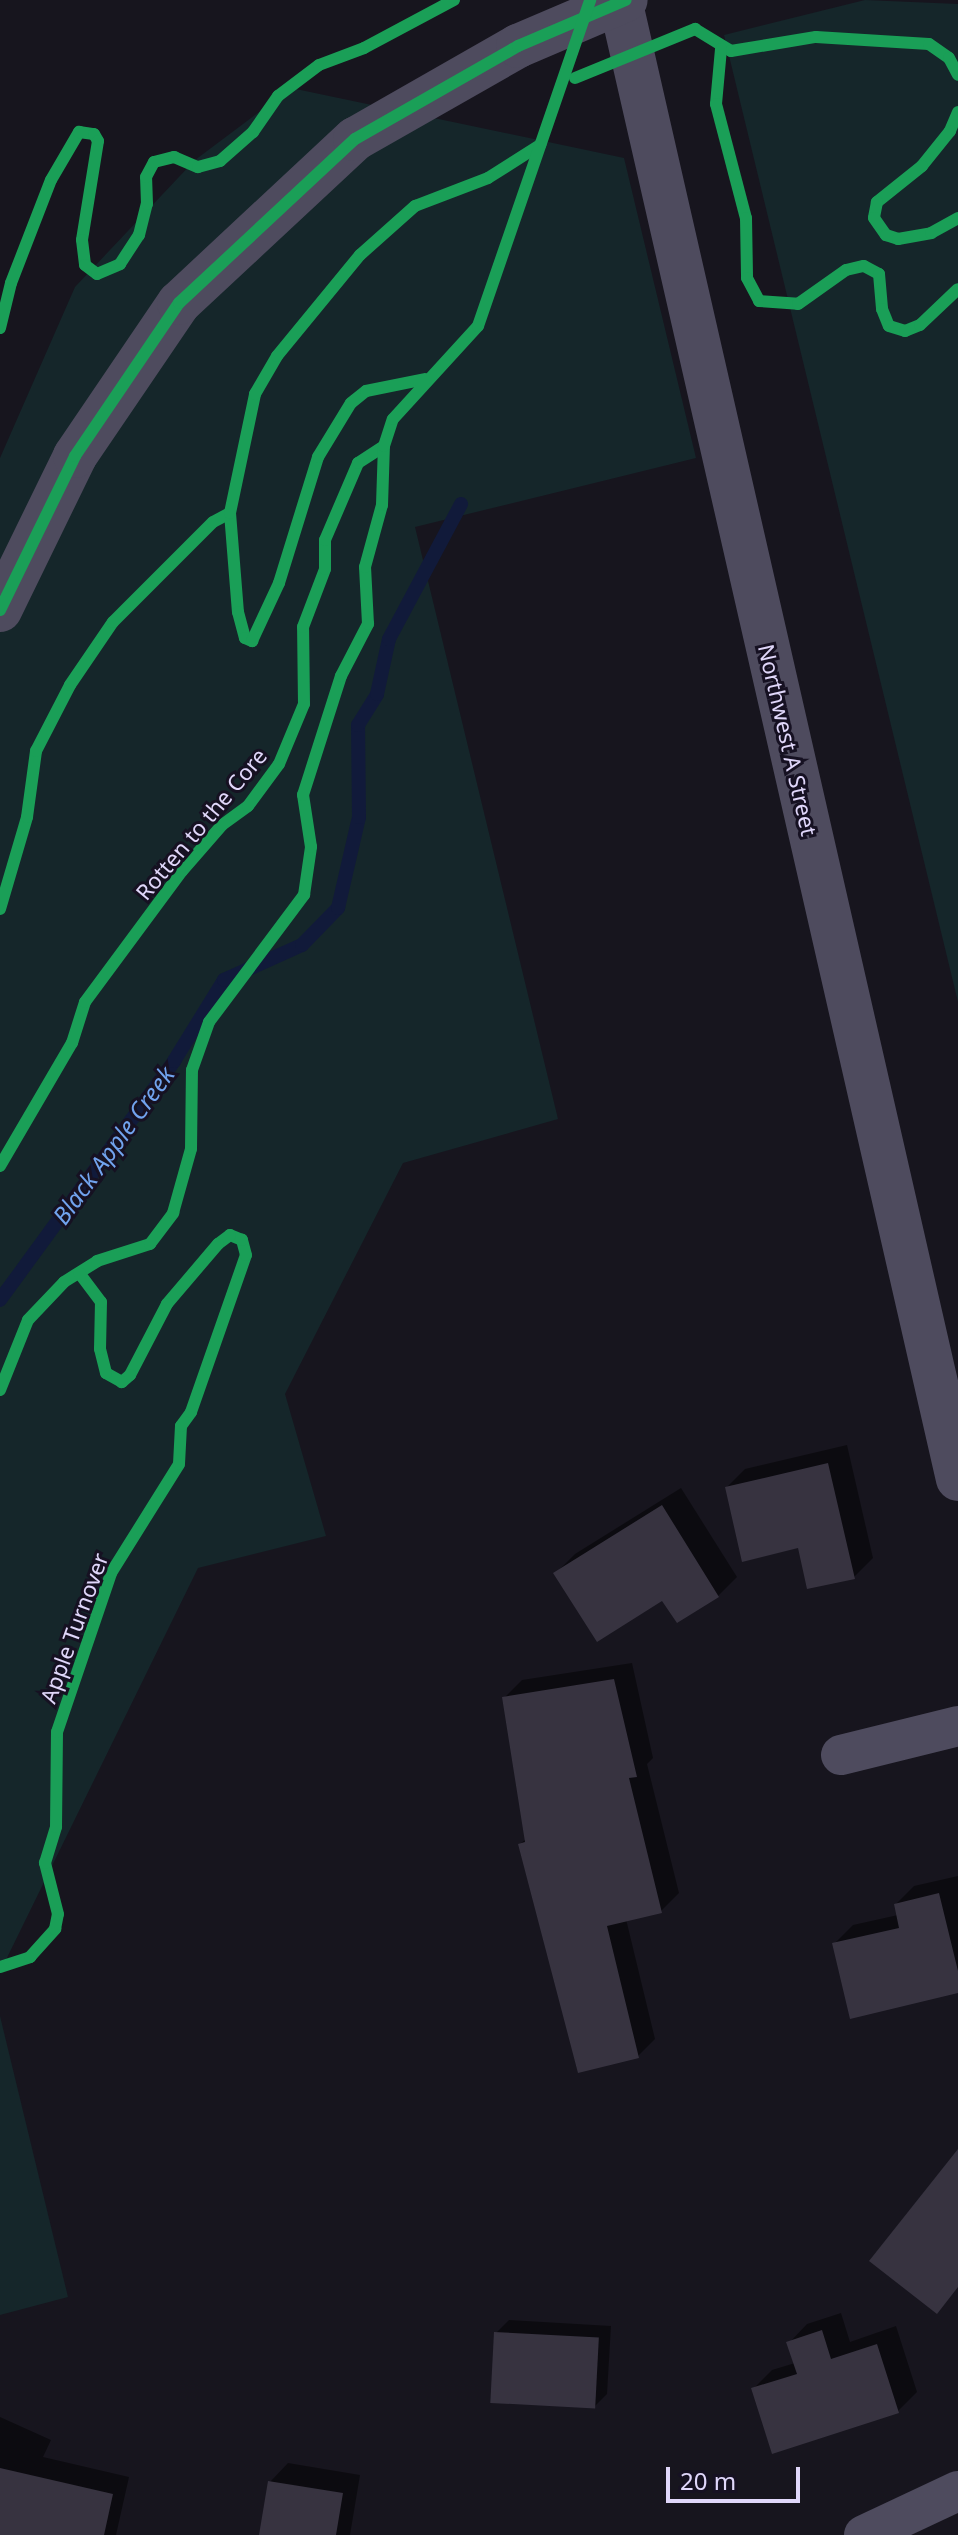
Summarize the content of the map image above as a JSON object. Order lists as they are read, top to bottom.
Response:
{
  "streets": {
    "street": ["Northwest A Street"],
    "cycle path": ["Rotten to the Core", "Apple Turnover"]
  },
  "water": ["Black Apple Creek"],
  "scale_bar": "20 m"
}
